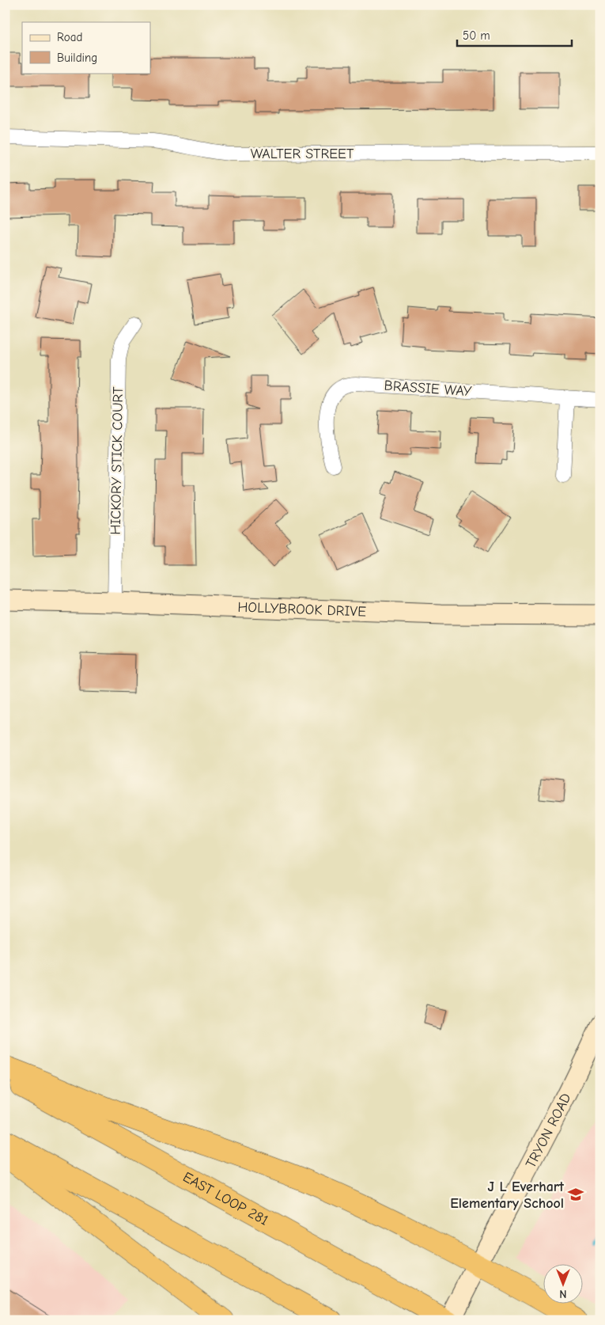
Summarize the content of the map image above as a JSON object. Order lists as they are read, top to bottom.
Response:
{
  "streets": {
    "highway": ["EAST LOOP 281"],
    "street": [
      "WALTER STREET",
      "BRASSIE WAY",
      "HICKORY STICK COURT",
      "HOLLYBROOK DRIVE",
      "TRYON ROAD"
    ]
  },
  "crossings": [
    ["HICKORY STICK COURT", "HOLLYBROOK DRIVE"],
    ["TRYON ROAD", "EAST LOOP 281"]
  ],
  "places": {
    "school or university": ["J L Everhart Elementary School"]
  },
  "legend": ["Road", "Building"],
  "scale_bar": "50 m",
  "north": "bottom"
}
